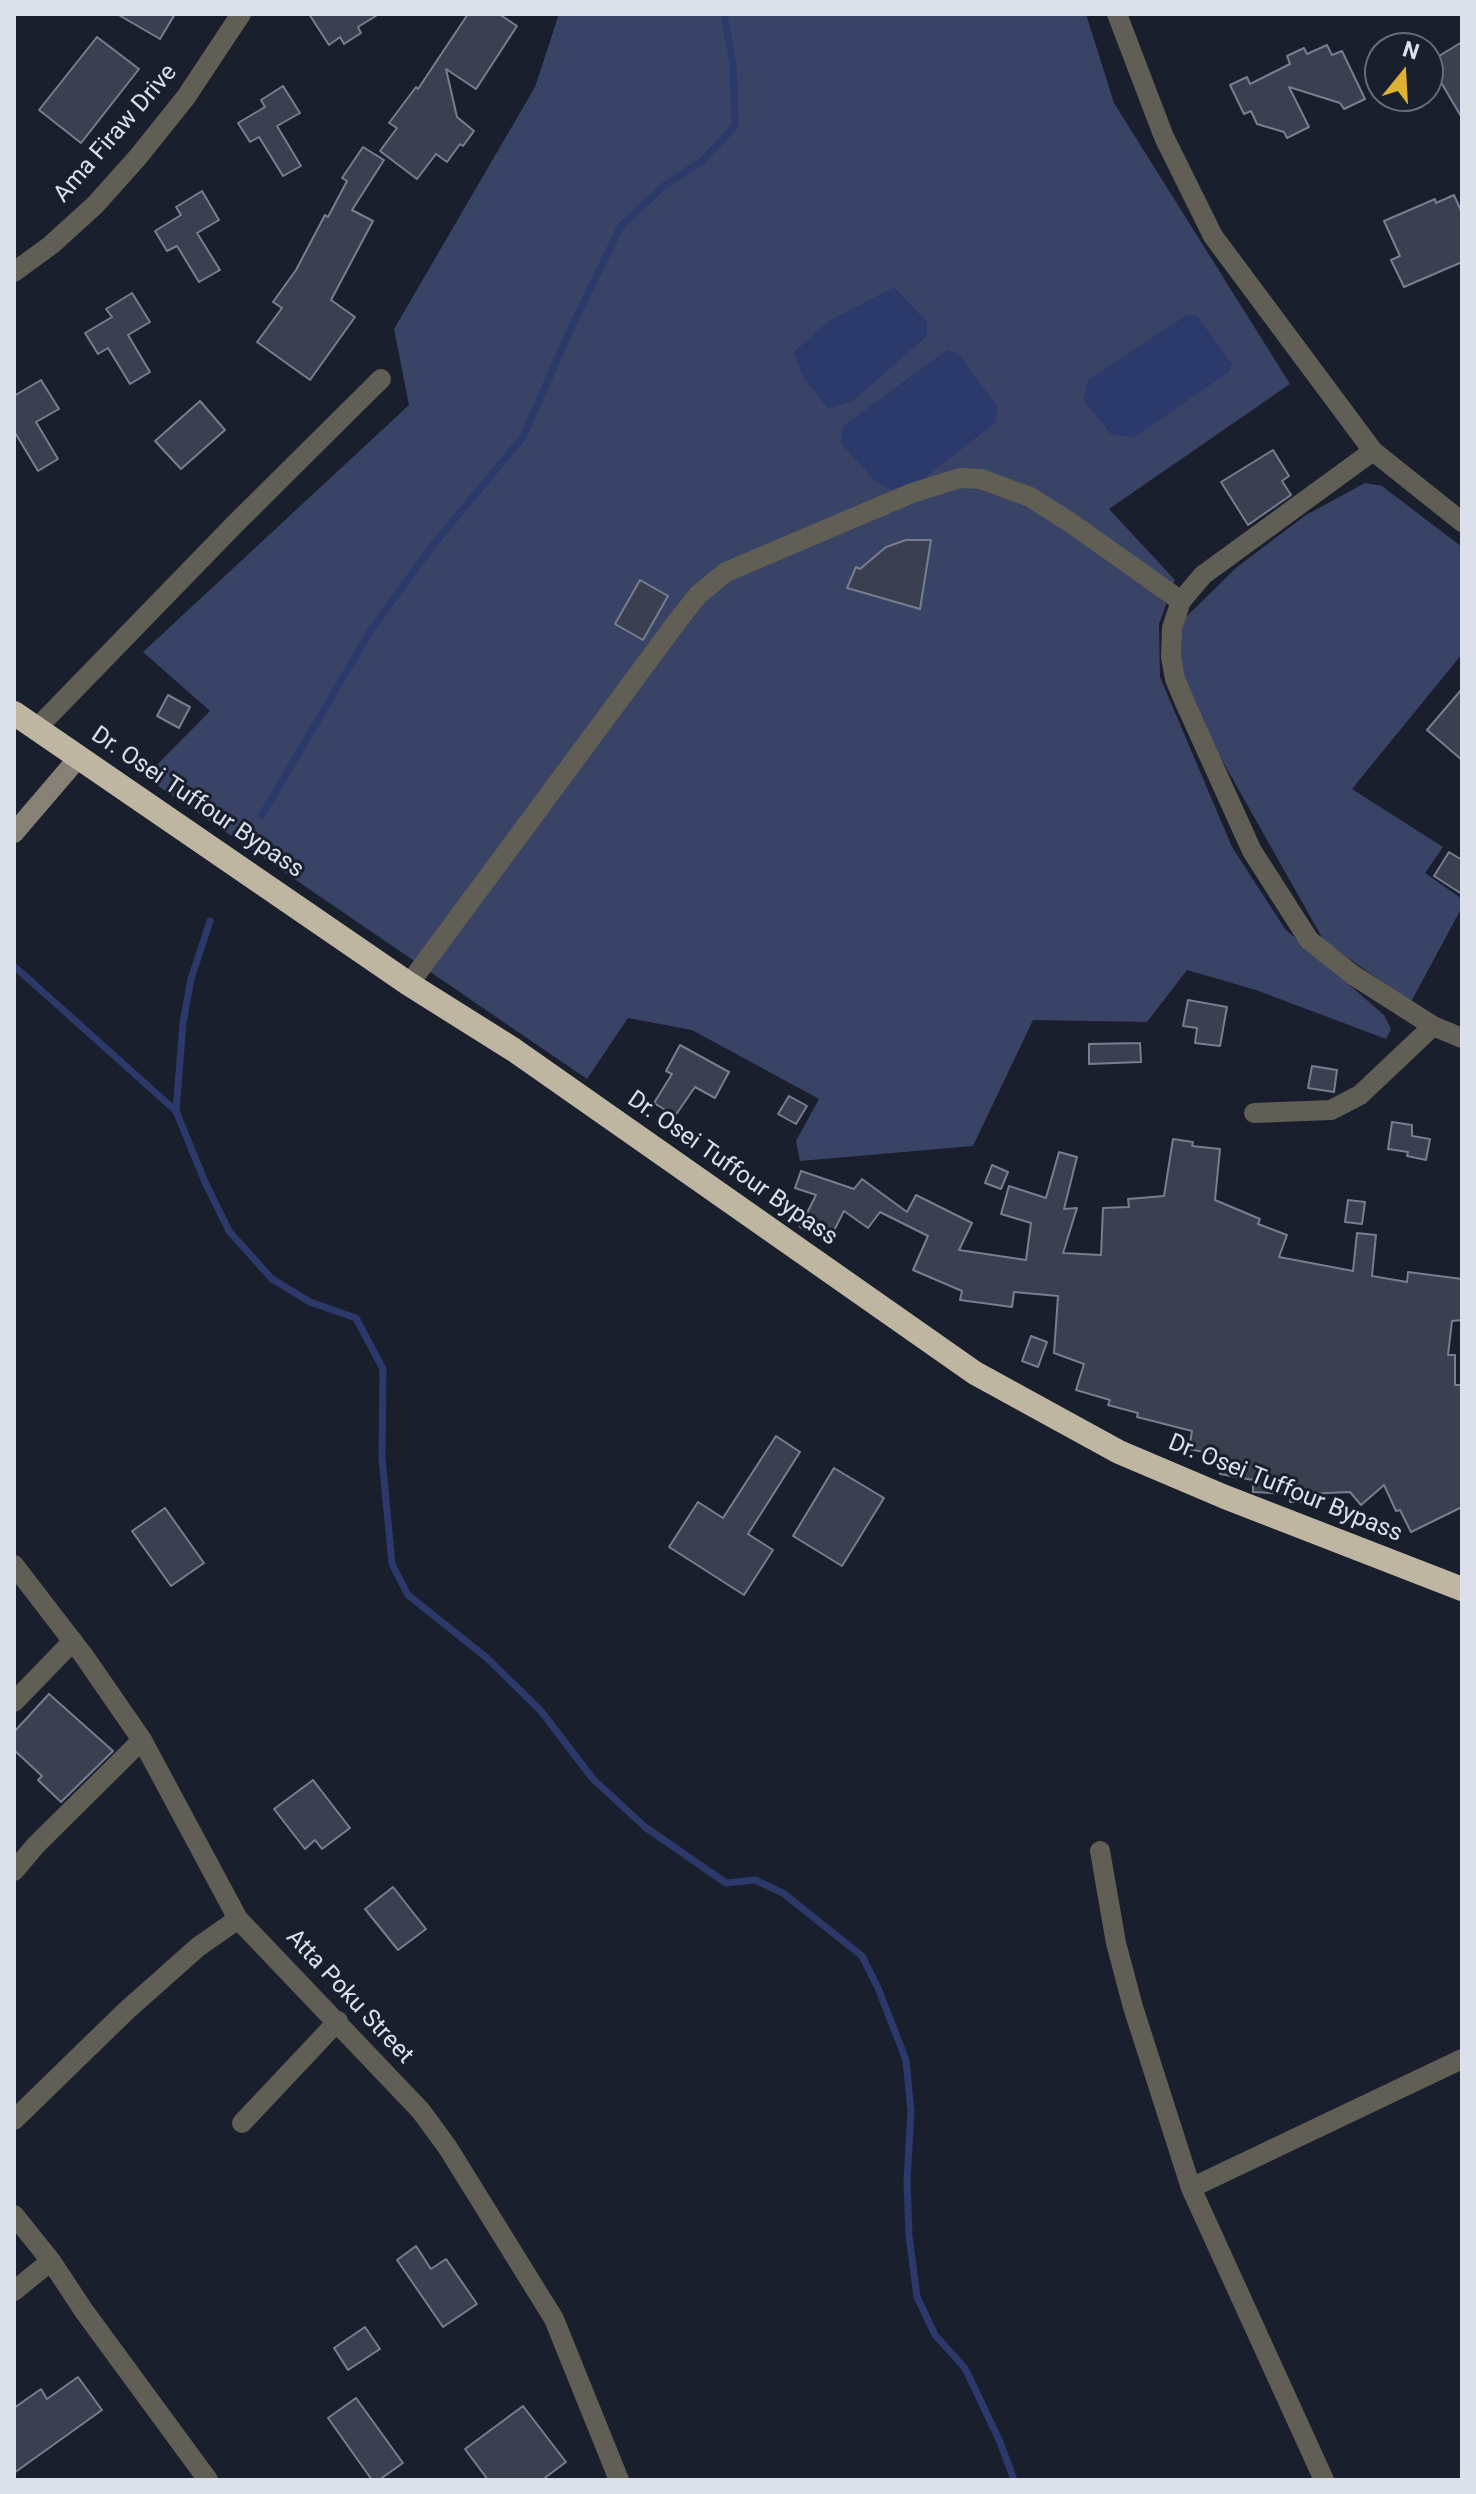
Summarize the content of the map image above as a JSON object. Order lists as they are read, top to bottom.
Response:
{
  "streets": {
    "highway": ["Dr. Osei Tuffour Bypass"],
    "street": ["Ama Firaw Drive", "Atta Poku Street"]
  },
  "north": "top"
}
